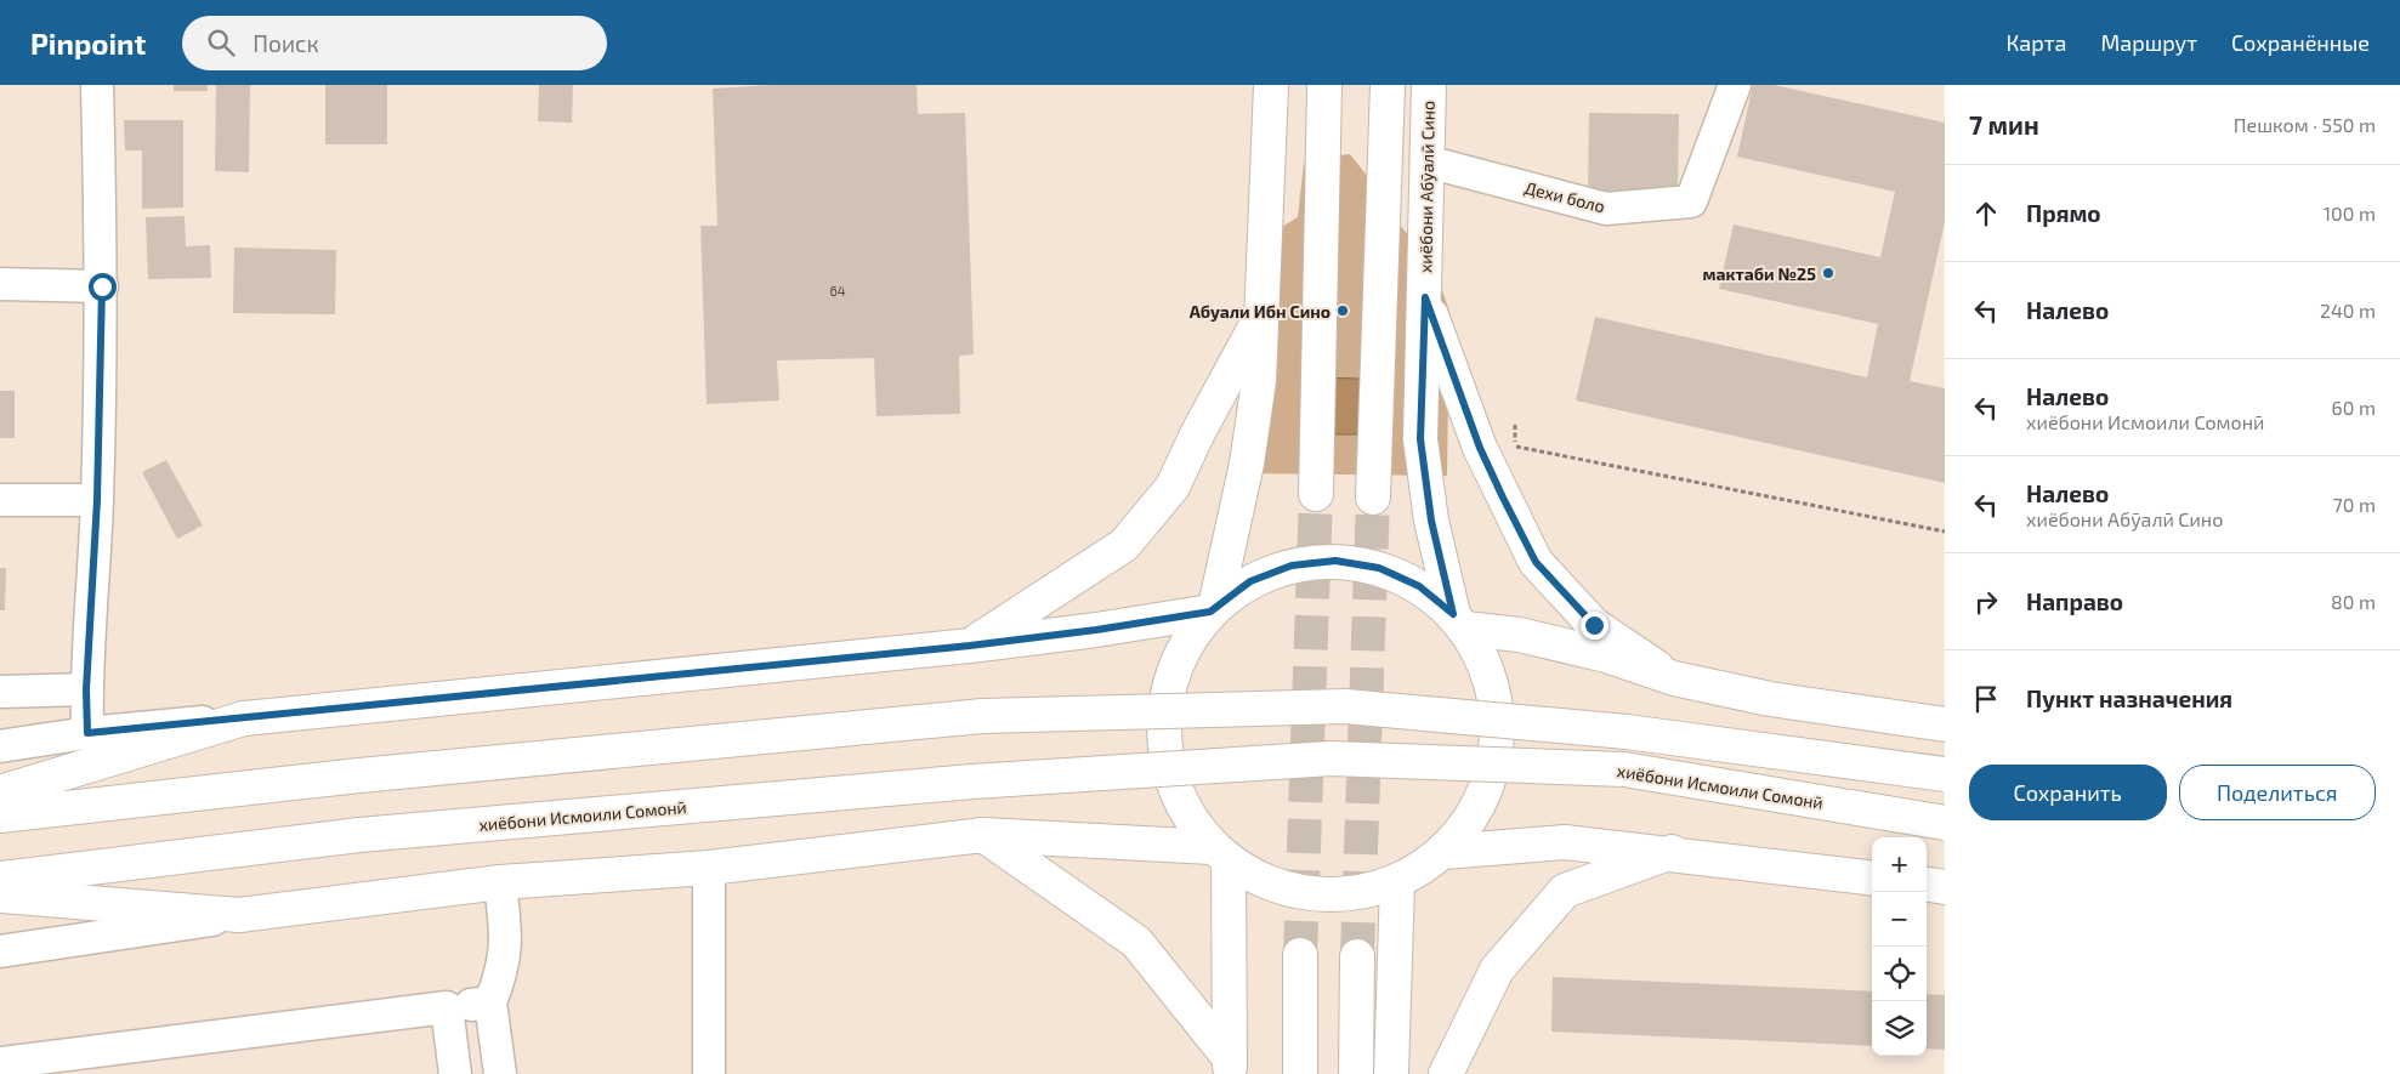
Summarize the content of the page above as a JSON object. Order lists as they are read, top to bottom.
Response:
{
  "streets": {
    "main road": ["хиёбони Абӯалӣ Сино", "хиёбони Исмоили Сомонӣ"],
    "street": ["Дехи боло"]
  },
  "crossings": [
    ["хиёбони Абӯалӣ Сино", "Дехи боло"]
  ],
  "places": ["мактаби №25", "Абуали Ибн Сино"],
  "house_numbers": ["64"],
  "page": {
    "header": "Pinpoint",
    "search": "Поиск",
    "nav": ["Карта", "Маршрут", "Сохранённые"],
    "heading": ["7 мин", "Пешком · 550 m"],
    "list": [
      ["Прямо", "100 m"],
      ["Налево", "240 m"],
      ["Налево", "хиёбони Исмоили Сомонӣ", "60 m"],
      ["Налево", "хиёбони Абӯалӣ Сино", "70 m"],
      ["Направо", "80 m"],
      "Пункт назначения"
    ],
    "buttons": ["Сохранить", "Поделиться"],
    "map_buttons": ["+", "−"]
  }
}
